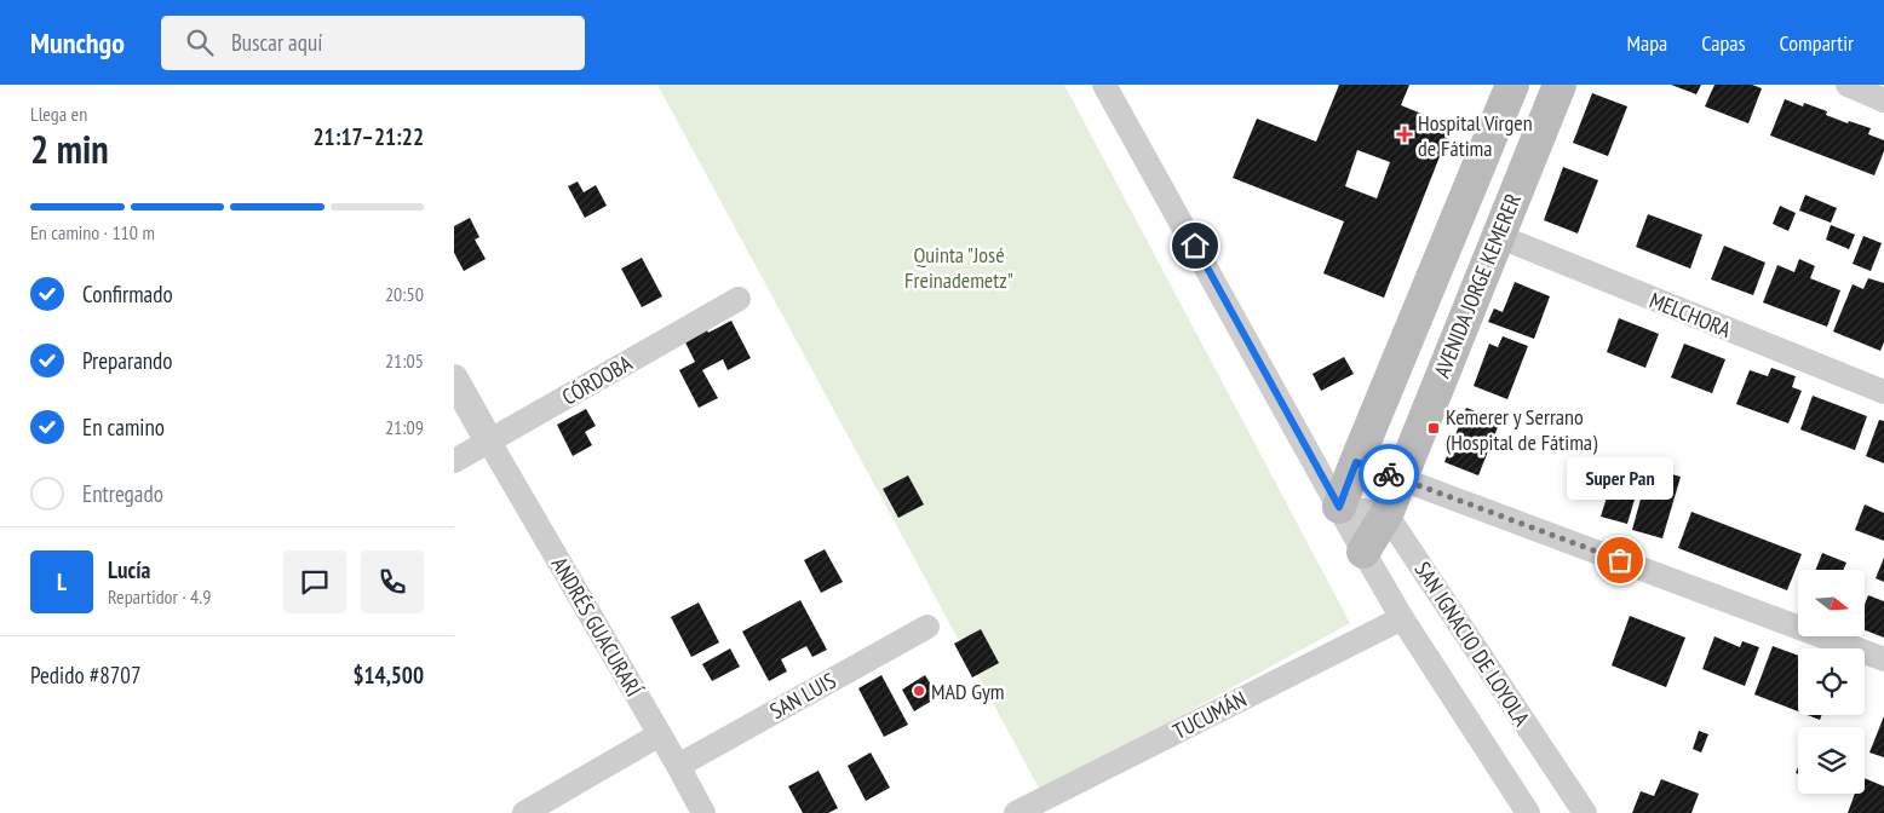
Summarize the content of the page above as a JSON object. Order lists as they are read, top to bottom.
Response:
{
  "streets": {
    "main road": ["AVENIDA JORGE KEMERER"],
    "street": [
      "MELCHORA",
      "CÓRDOBA",
      "ANDRÉS GUACURARÍ",
      "SAN IGNACIO DE LOYOLA",
      "SAN LUIS",
      "TUCUMÁN"
    ]
  },
  "crossings": [
    ["AVENIDA JORGE KEMERER", "MELCHORA"],
    ["AVENIDA JORGE KEMERER", "SAN IGNACIO DE LOYOLA"],
    ["CÓRDOBA", "ANDRÉS GUACURARÍ"],
    ["ANDRÉS GUACURARÍ", "SAN LUIS"],
    ["SAN IGNACIO DE LOYOLA", "TUCUMÁN"]
  ],
  "parks": ["Quinta \"José Freinademetz\""],
  "places": {
    "health": ["Hospital Vírgen de Fátima"],
    "transit": ["Kemerer y Serrano (Hospital de Fátima)"],
    "other": ["Super Pan", "MAD Gym"]
  },
  "north": "right",
  "page": {
    "header": "Munchgo",
    "search": "Buscar aquí",
    "nav": ["Mapa", "Capas", "Compartir"],
    "heading": ["2 min", "Llega en", "21:17–21:22"],
    "panel": [
      "Lucía",
      "Repartidor · 4.9",
      "Pedido #8707",
      "$14,500"
    ],
    "bar": "En camino · 110 m",
    "list": [
      ["Confirmado", "20:50"],
      ["Preparando", "21:05"],
      ["En camino", "21:09"],
      "Entregado"
    ],
    "bubble": "Super Pan",
    "round": "L"
  }
}
